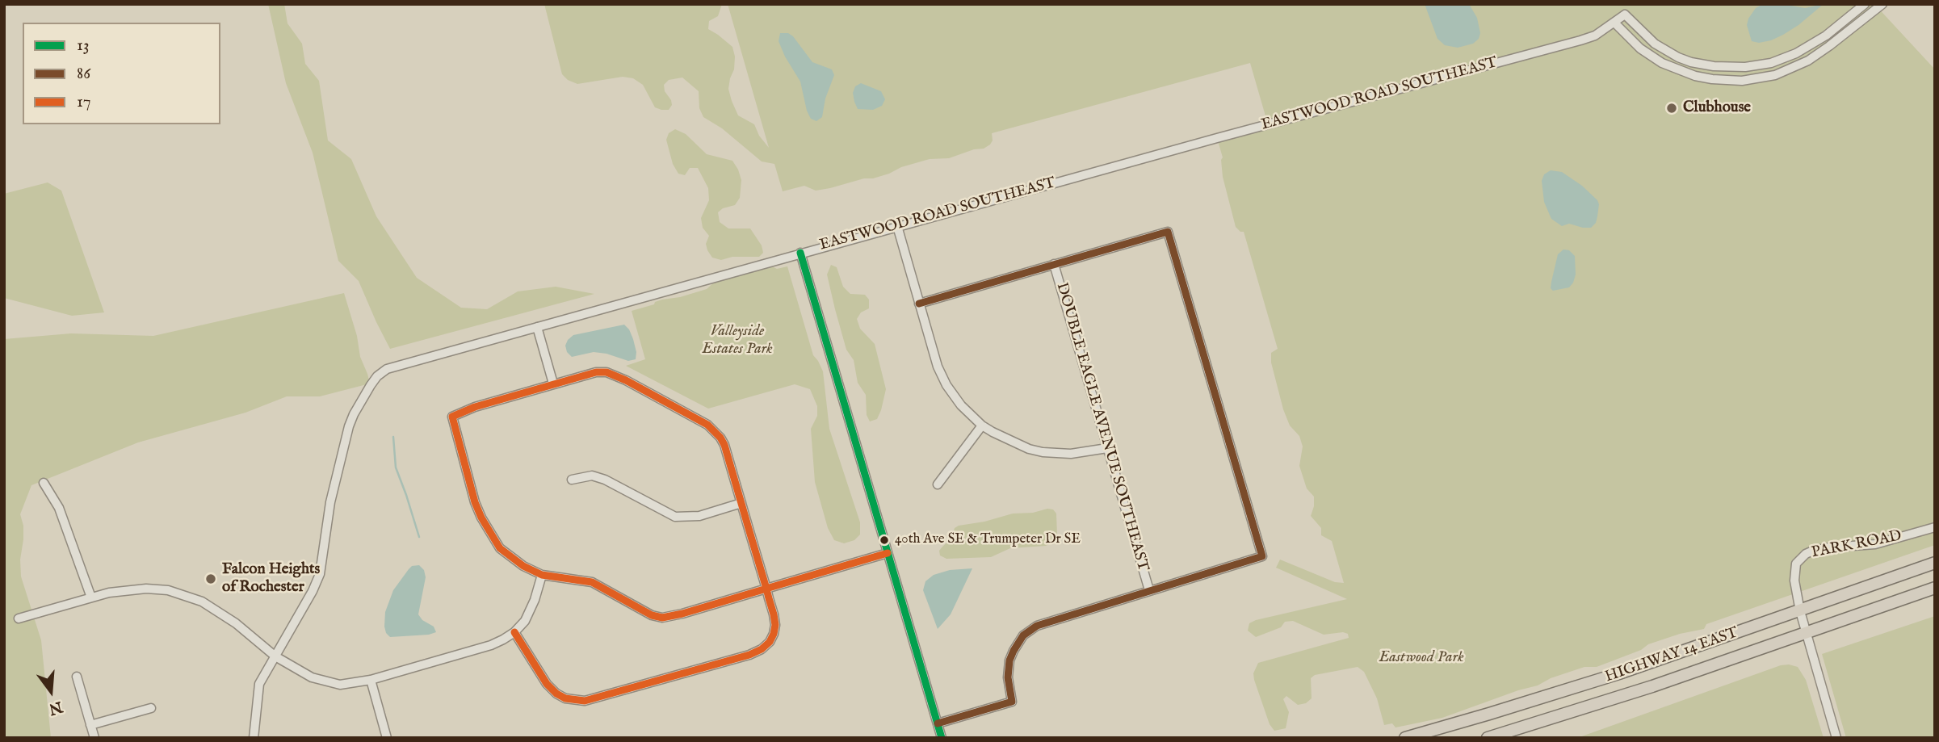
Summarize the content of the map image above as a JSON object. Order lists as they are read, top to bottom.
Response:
{
  "streets": {
    "main road": ["HIGHWAY 14 EAST"],
    "street": ["EASTWOOD ROAD SOUTHEAST", "DOUBLE EAGLE AVENUE SOUTHEAST", "PARK ROAD"]
  },
  "crossings": [
    ["PARK ROAD", "HIGHWAY 14 EAST"]
  ],
  "parks": ["Valleyside Estates Park", "Eastwood Park"],
  "places": ["Clubhouse", "40th Ave SE & Trumpeter Dr SE", "Falcon Heights of Rochester"],
  "lines": ["transit line 86", "transit line 13", "transit line 17"],
  "legend": ["13", "86", "17"],
  "north": "bottom"
}
